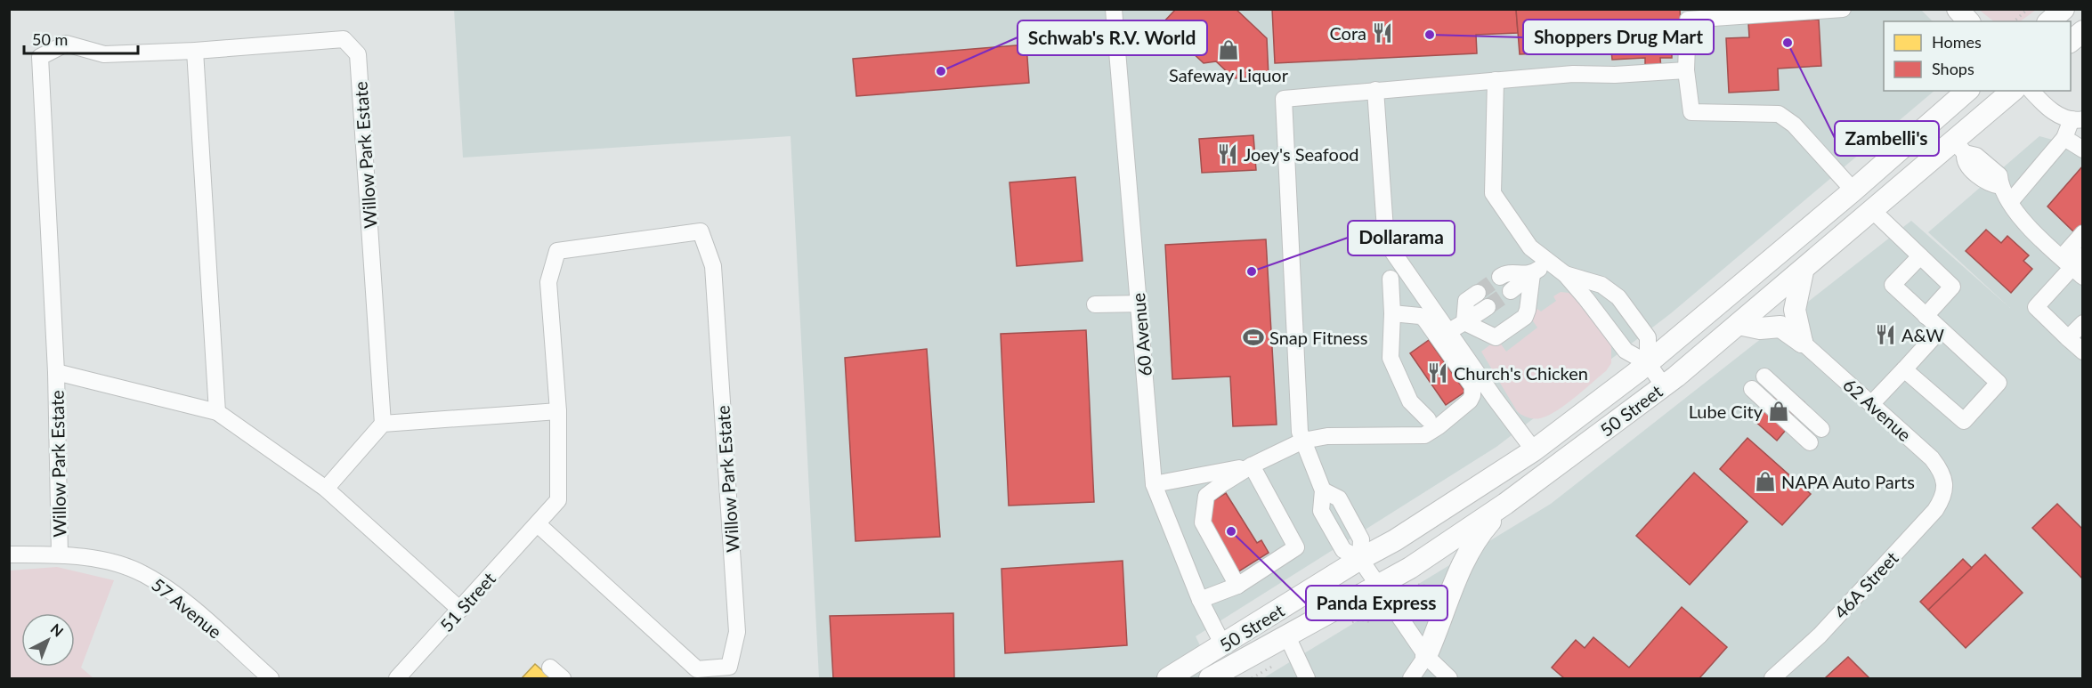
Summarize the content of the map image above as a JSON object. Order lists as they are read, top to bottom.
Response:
{
  "streets": {
    "main road": ["50 Street"],
    "street": [
      "Willow Park Estate",
      "60 Avenue",
      "62 Avenue",
      "46A Street",
      "51 Street",
      "57 Avenue"
    ]
  },
  "crossings": [
    ["Willow Park Estate", "51 Street"],
    ["Willow Park Estate", "57 Avenue"],
    ["60 Avenue", "50 Street"],
    ["62 Avenue", "46A Street"]
  ],
  "places": {
    "restaurant": [
      "Cora",
      "Joey's Seafood",
      "A&W",
      "Church's Chicken"
    ],
    "other": [
      "Shoppers Drug Mart",
      "Zambelli's",
      "Schwab's R.V. World",
      "Dollarama",
      "Panda Express"
    ],
    "shop": ["Safeway Liquor", "Lube City", "NAPA Auto Parts"],
    "sports": ["Snap Fitness"]
  },
  "legend": ["Homes", "Shops"],
  "scale_bar": "50 m",
  "north": "top right"
}
